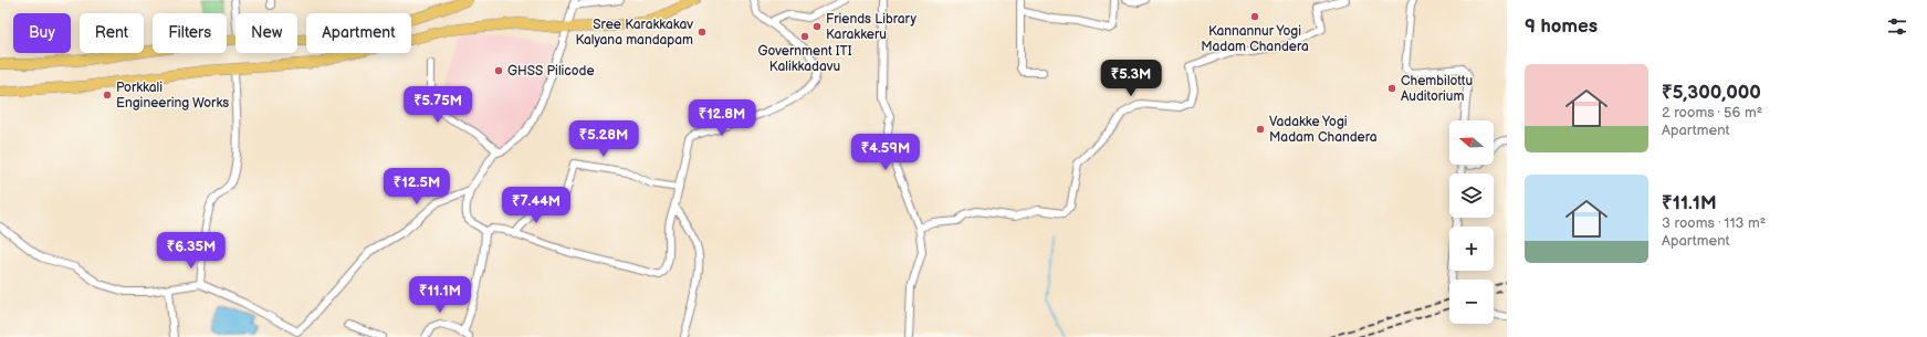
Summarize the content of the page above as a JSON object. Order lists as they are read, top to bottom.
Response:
{
  "places": [
    "Kannannur Yogi Madam Chandera",
    "Friends Library Karakkeru",
    "Sree Karakkakav Kalyana mandapam",
    "Government ITI Kalikkadavu",
    "GHSS Pilicode",
    "Chembilottu Auditorium",
    "Porkkali Engineering Works",
    "Vadakke Yogi Madam Chandera"
  ],
  "north": "left",
  "page": {
    "heading": "9 homes",
    "chip": [
      "Buy",
      "Rent",
      "Filters",
      "New",
      "Apartment"
    ],
    "list": [
      {
        "name": "₹5,300,000",
        "note": "2 rooms · 56 m² · Apartment"
      },
      {
        "name": "₹11.1M",
        "note": "3 rooms · 113 m² · Apartment"
      }
    ],
    "price": [
      "₹5.3M",
      "₹5.75M",
      "₹12.8M",
      "₹5.28M",
      "₹4.59M",
      "₹12.5M",
      "₹7.44M",
      "₹6.35M",
      "₹11.1M"
    ],
    "map_buttons": ["+", "−"]
  }
}
